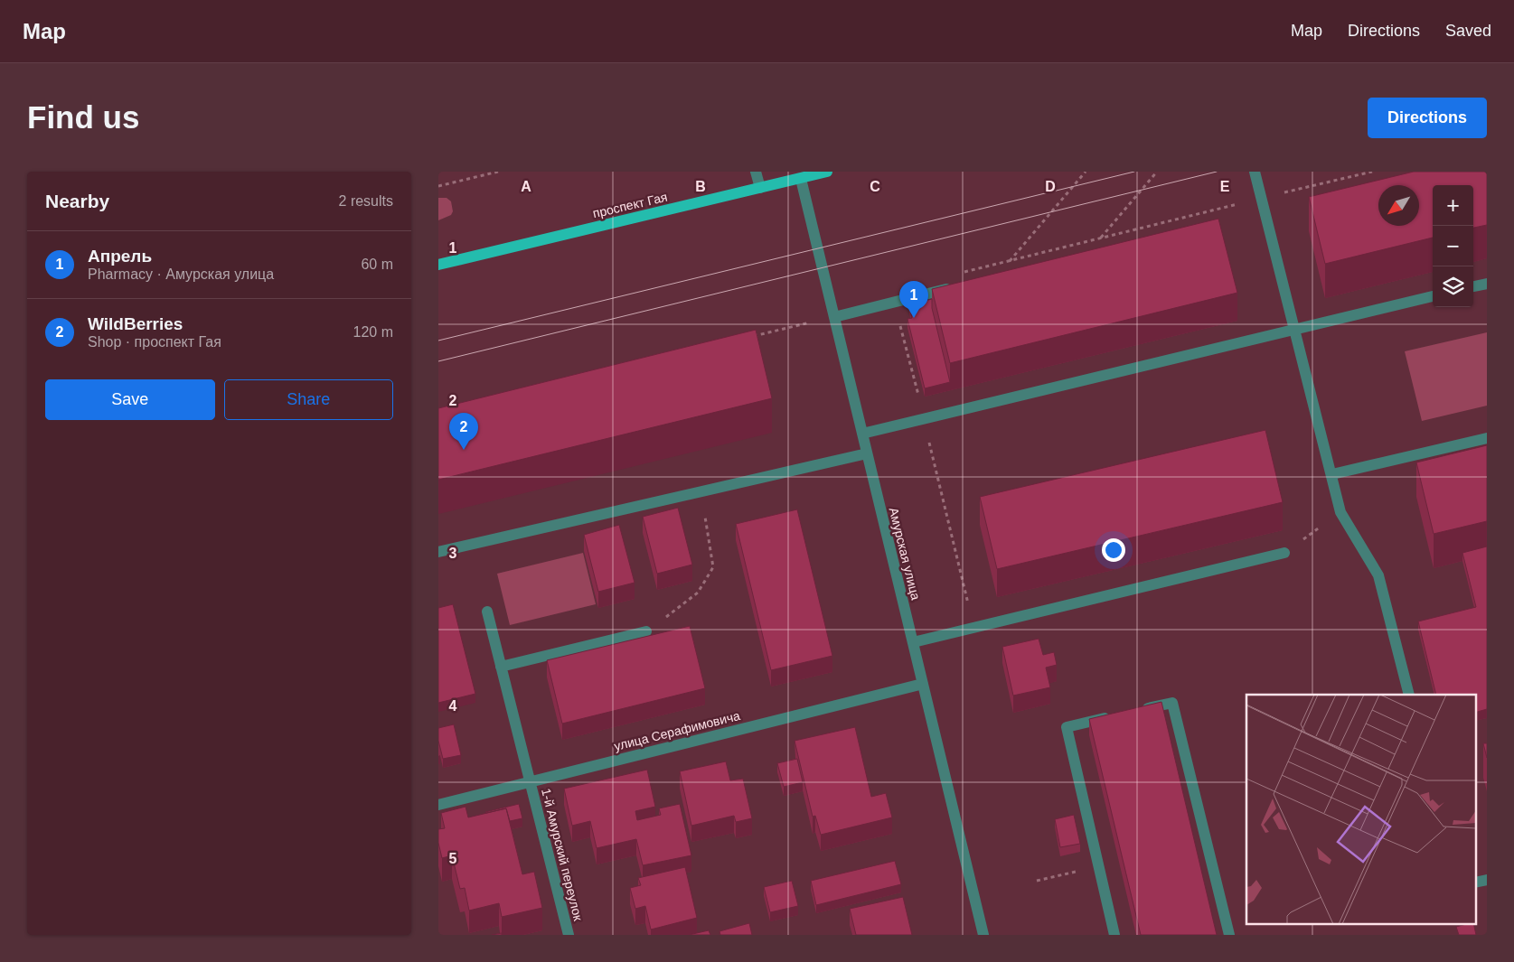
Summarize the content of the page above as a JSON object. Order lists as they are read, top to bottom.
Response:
{
  "streets": {
    "main road": ["проспект Гая"],
    "street": ["Амурская улица", "улица Серафимовича", "1-й Амурский переулок"]
  },
  "crossings": [
    ["проспект Гая", "Амурская улица"],
    ["Амурская улица", "улица Серафимовича"],
    ["улица Серафимовича", "1-й Амурский переулок"]
  ],
  "north": "bottom left",
  "page": {
    "header": "Map",
    "nav": ["Map", "Directions", "Saved"],
    "buttons": [
      "Directions",
      ["Save", "Share"]
    ],
    "title": "Find us",
    "heading": ["Nearby", "2 results"],
    "map_buttons": ["+", "−"],
    "list": [
      {
        "mark": "1",
        "name": "Апрель",
        "note": "Pharmacy · Амурская улица",
        "value": "60 m"
      },
      {
        "mark": "2",
        "name": "WildBerries",
        "note": "Shop · проспект Гая",
        "value": "120 m"
      }
    ],
    "pins": ["1", "2"]
  },
  "grid": {
    "columns": [
      "A",
      "B",
      "C",
      "D",
      "E"
    ],
    "rows": [
      "1",
      "2",
      "3",
      "4",
      "5"
    ]
  }
}
